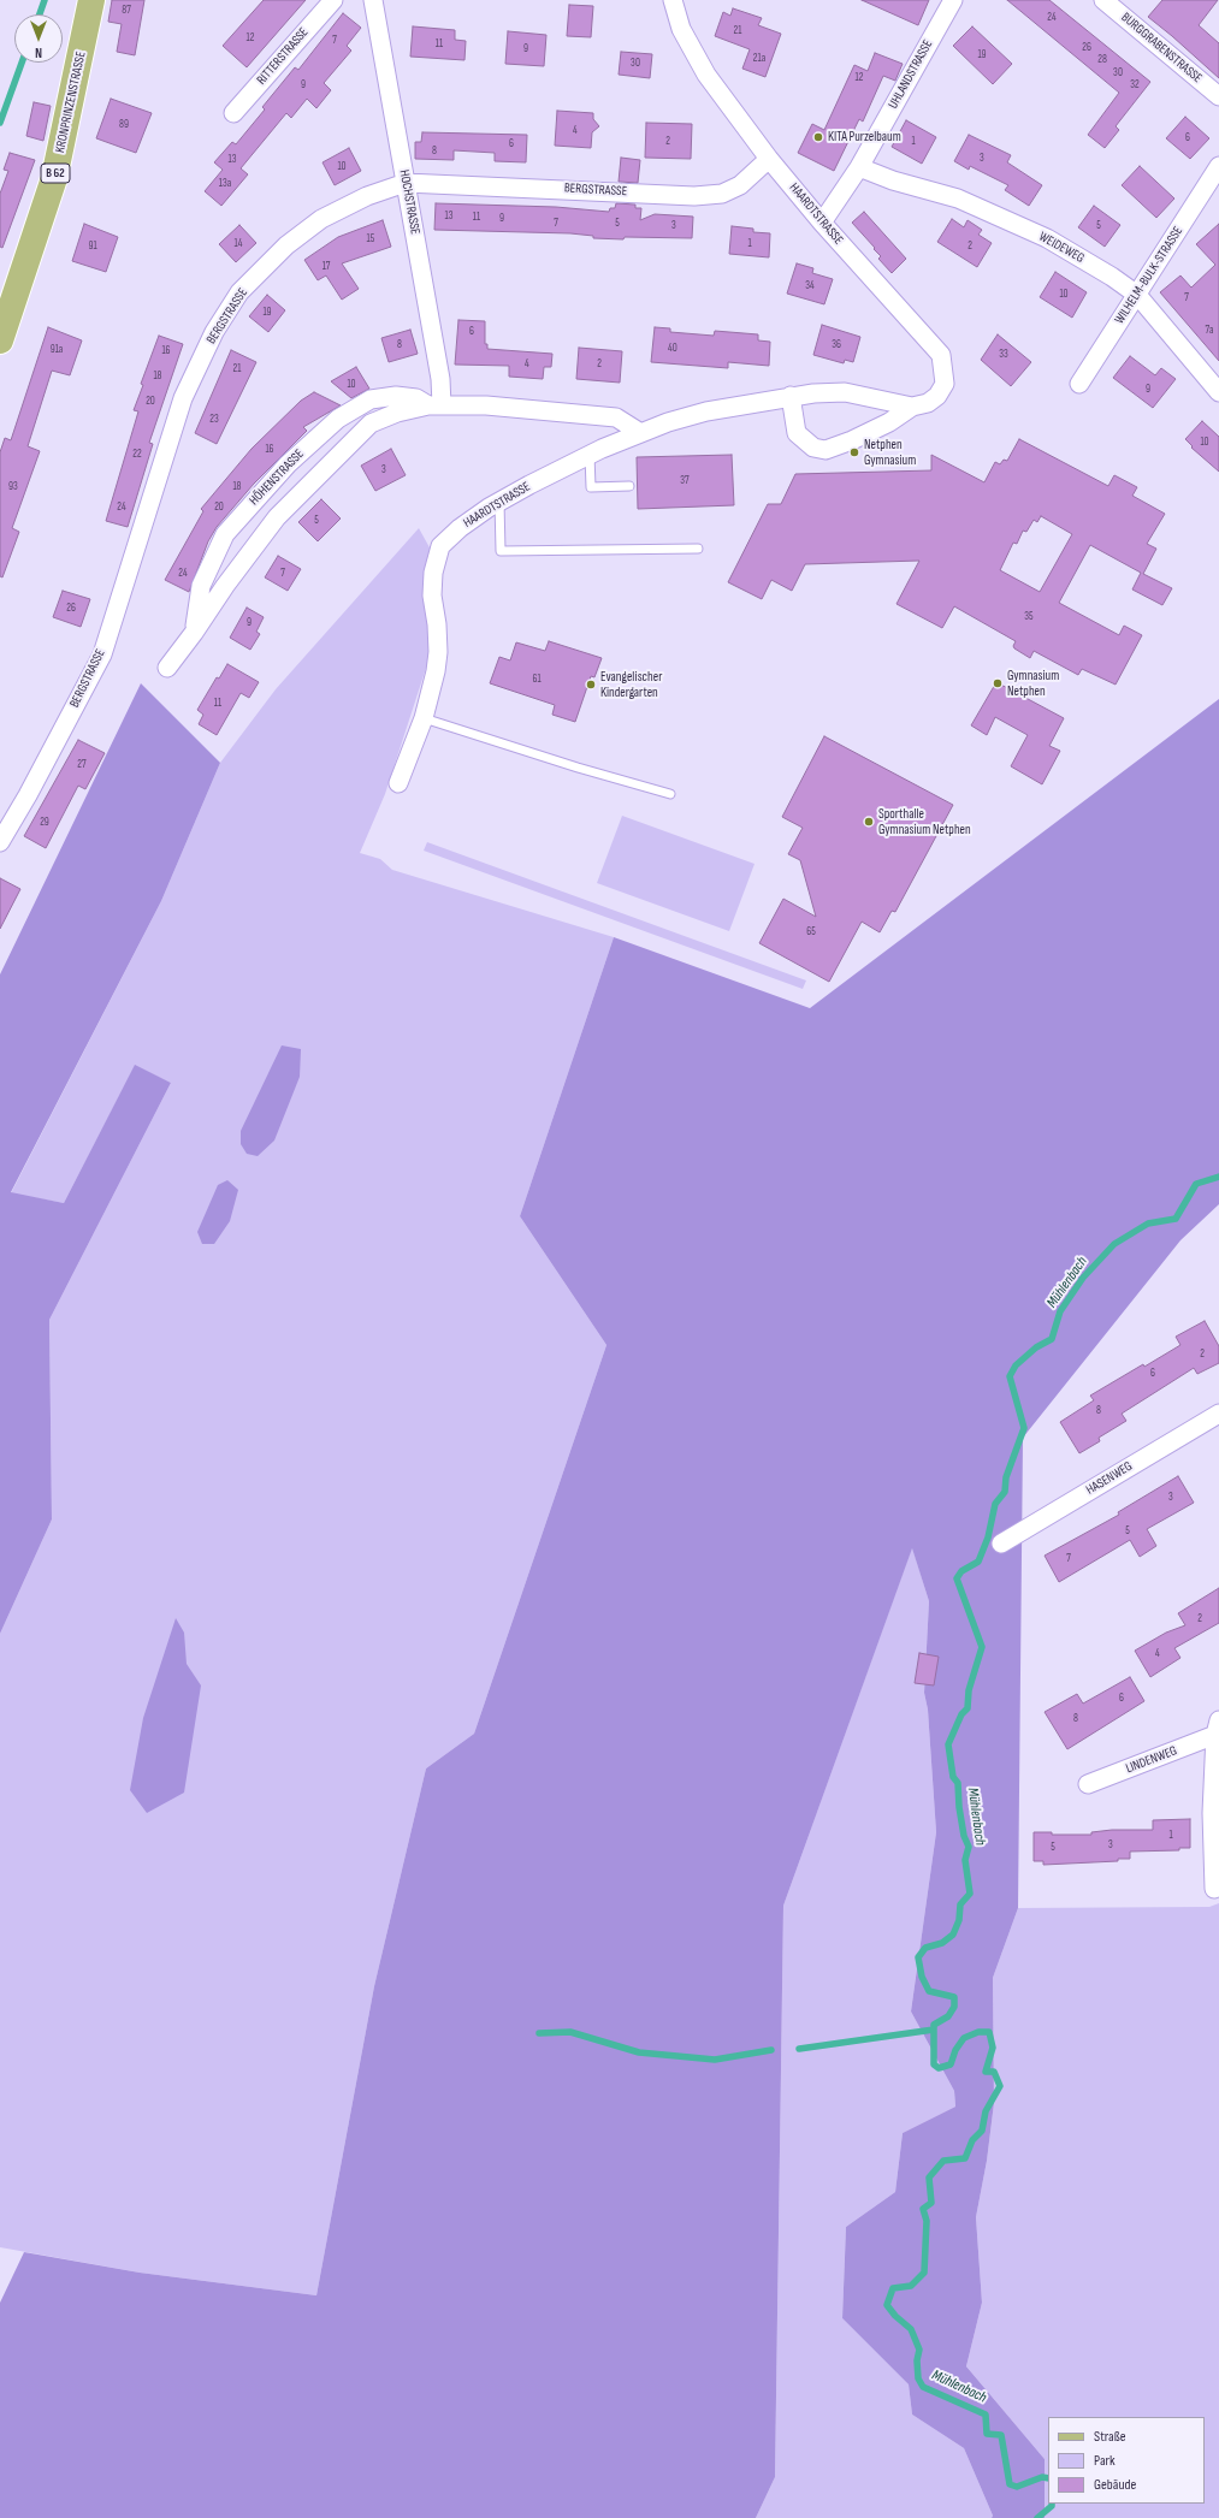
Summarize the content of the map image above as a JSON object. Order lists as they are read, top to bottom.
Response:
{
  "streets": {
    "main road": ["KRONPRINZENSTRASSE", "B 62"],
    "street": [
      "BURGGRABENSTRASSE",
      "RITTERSTRASSE",
      "UHLANDSTRASSE",
      "BERGSTRASSE",
      "HOCHSTRASSE",
      "HAARDTSTRASSE",
      "WEIDEWEG",
      "WILHELM-BULK-STRASSE",
      "HÖHENSTRASSE",
      "HASENWEG",
      "LINDENWEG"
    ]
  },
  "crossings": [
    ["UHLANDSTRASSE", "HAARDTSTRASSE"],
    ["UHLANDSTRASSE", "WEIDEWEG"],
    ["BERGSTRASSE", "HOCHSTRASSE"],
    ["BERGSTRASSE", "HAARDTSTRASSE"],
    ["HOCHSTRASSE", "HÖHENSTRASSE"],
    ["HAARDTSTRASSE", "HÖHENSTRASSE"],
    ["WEIDEWEG", "WILHELM-BULK-STRASSE"]
  ],
  "water": ["Mühlenbach"],
  "places": [
    "KITA Purzelbaum",
    "Netphen Gymnasium",
    "Gymnasium Netphen",
    "Evangelischer Kindergarten",
    "Sporthalle Gymnasium Netphen"
  ],
  "house_numbers": [
    "87",
    "24",
    "21",
    "12",
    "7",
    "11",
    "26",
    "9",
    "19",
    "21a",
    "28",
    "30",
    "30",
    "12",
    "9",
    "32",
    "89",
    "4",
    "6",
    "2",
    "1",
    "6",
    "8",
    "3",
    "13",
    "10",
    "13a",
    "13",
    "11",
    "9",
    "7",
    "5",
    "3",
    "5",
    "15",
    "14",
    "1",
    "91",
    "2",
    "17",
    "34",
    "10",
    "7",
    "19",
    "7a",
    "6",
    "8",
    "36",
    "40",
    "91a",
    "16",
    "33",
    "4",
    "2",
    "21",
    "18",
    "10",
    "9",
    "20",
    "23",
    "10",
    "16",
    "22",
    "3",
    "37",
    "93",
    "18",
    "24",
    "20",
    "5",
    "24",
    "7",
    "26",
    "35",
    "9",
    "61",
    "11",
    "27",
    "29",
    "65",
    "2",
    "6",
    "8",
    "3",
    "5",
    "7",
    "2",
    "4",
    "6",
    "8",
    "1",
    "3",
    "5"
  ],
  "legend": ["Straße", "Park", "Gebäude"],
  "north": "bottom"
}
